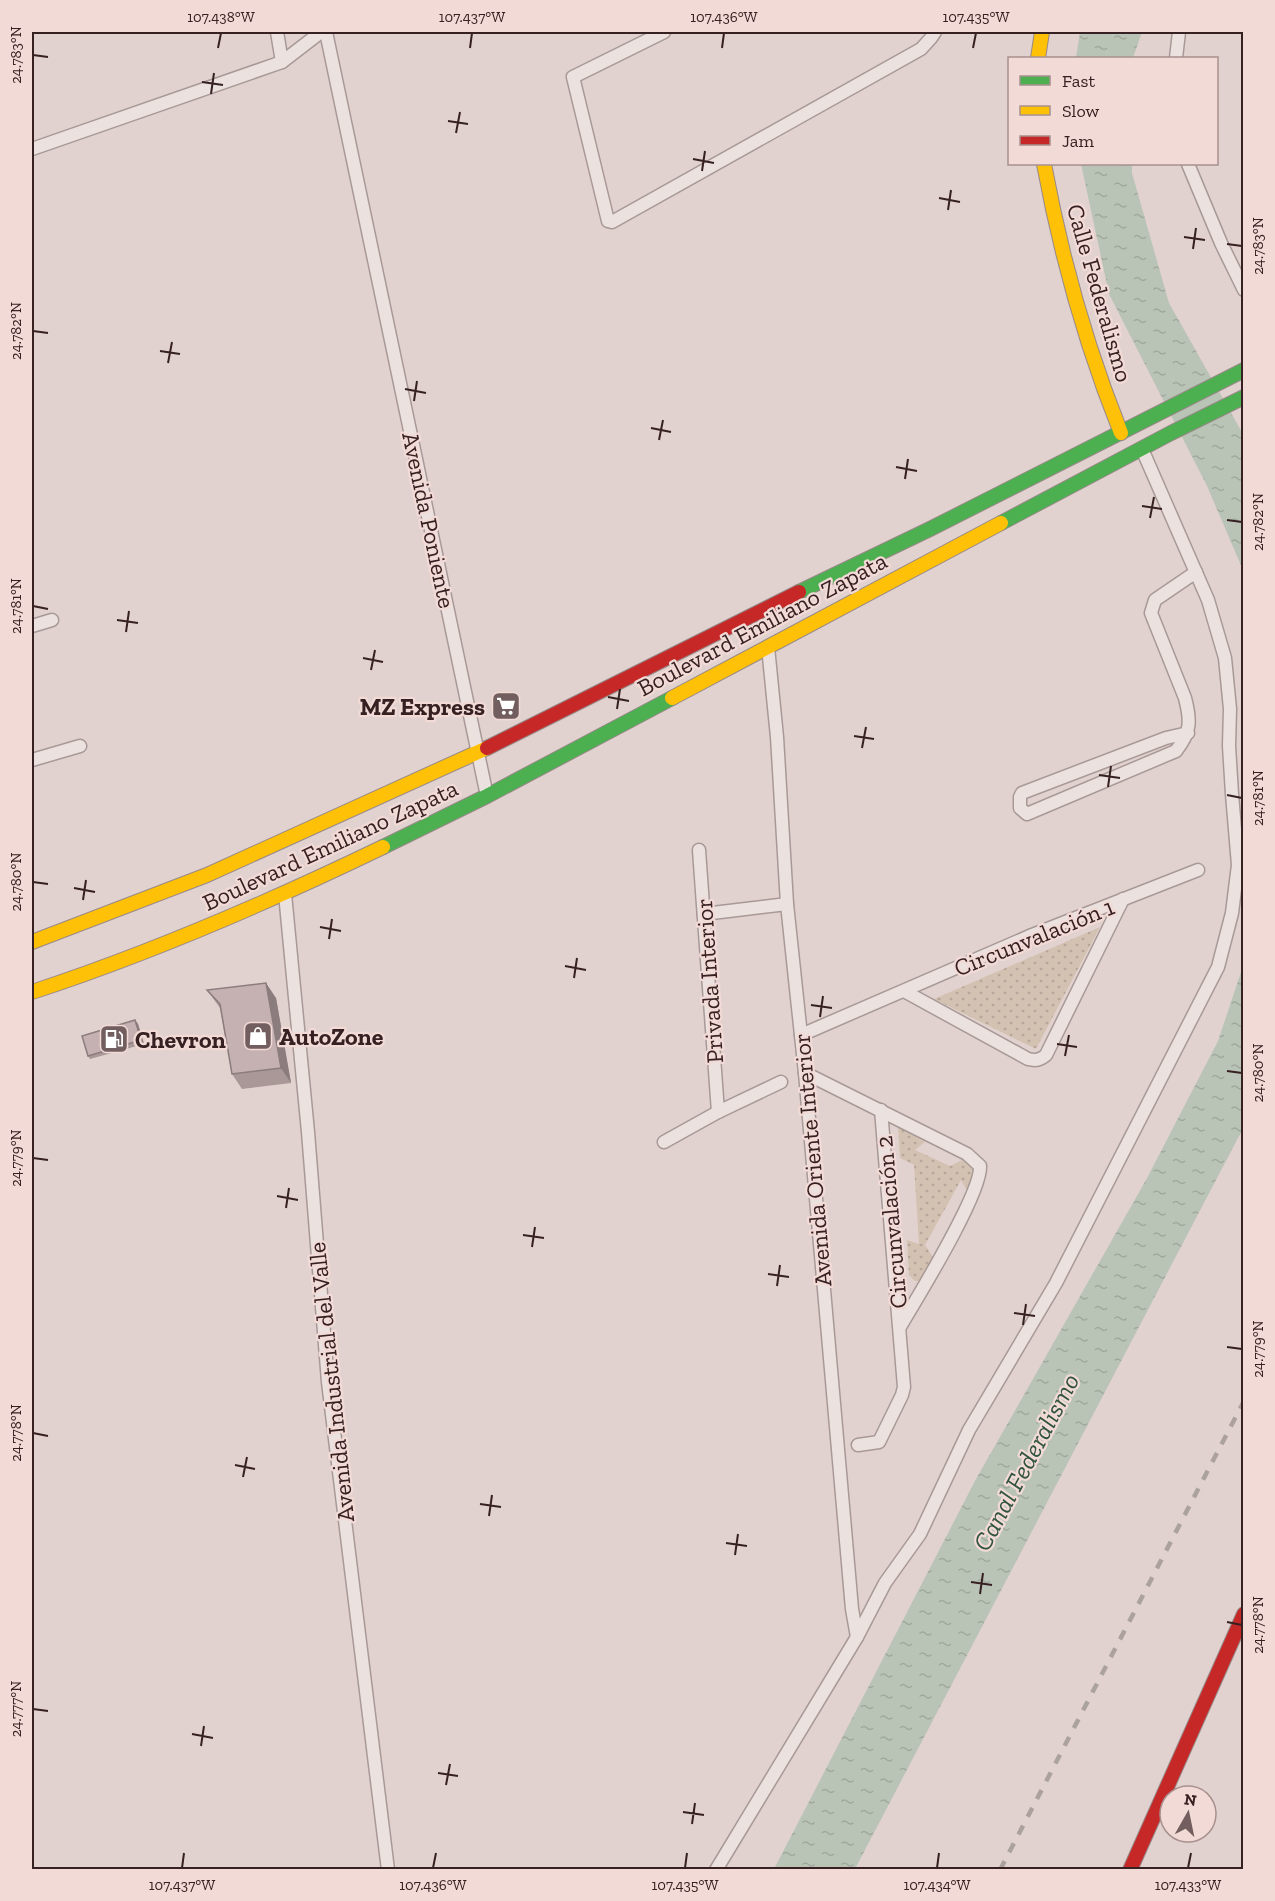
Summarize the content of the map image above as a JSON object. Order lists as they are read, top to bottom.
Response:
{
  "streets": {
    "main road": ["Calle Federalismo", "Boulevard Emiliano Zapata"],
    "street": [
      "Avenida Poniente",
      "Circunvalación 1",
      "Privada Interior",
      "Avenida Oriente Interior",
      "Circunvalación 2",
      "Avenida Industrial del Valle"
    ]
  },
  "crossings": [
    ["Calle Federalismo", "Boulevard Emiliano Zapata"],
    ["Avenida Poniente", "Boulevard Emiliano Zapata"],
    ["Boulevard Emiliano Zapata", "Avenida Oriente Interior"],
    ["Boulevard Emiliano Zapata", "Avenida Industrial del Valle"],
    ["Circunvalación 1", "Avenida Oriente Interior"],
    ["Avenida Oriente Interior", "Circunvalación 2"]
  ],
  "water": ["Canal Federalismo"],
  "places": {
    "supermarket": ["MZ Express"],
    "shop": ["AutoZone"],
    "fuel station": ["Chevron"]
  },
  "legend": ["Fast", "Slow", "Jam"],
  "north": "top",
  "coordinates": [
    "107.438°W",
    "107.437°W",
    "107.436°W",
    "107.435°W",
    "24.783°N",
    "24.782°N",
    "24.781°N",
    "24.780°N",
    "24.779°N",
    "24.778°N",
    "24.777°N",
    "107.434°W",
    "107.433°W"
  ]
}
